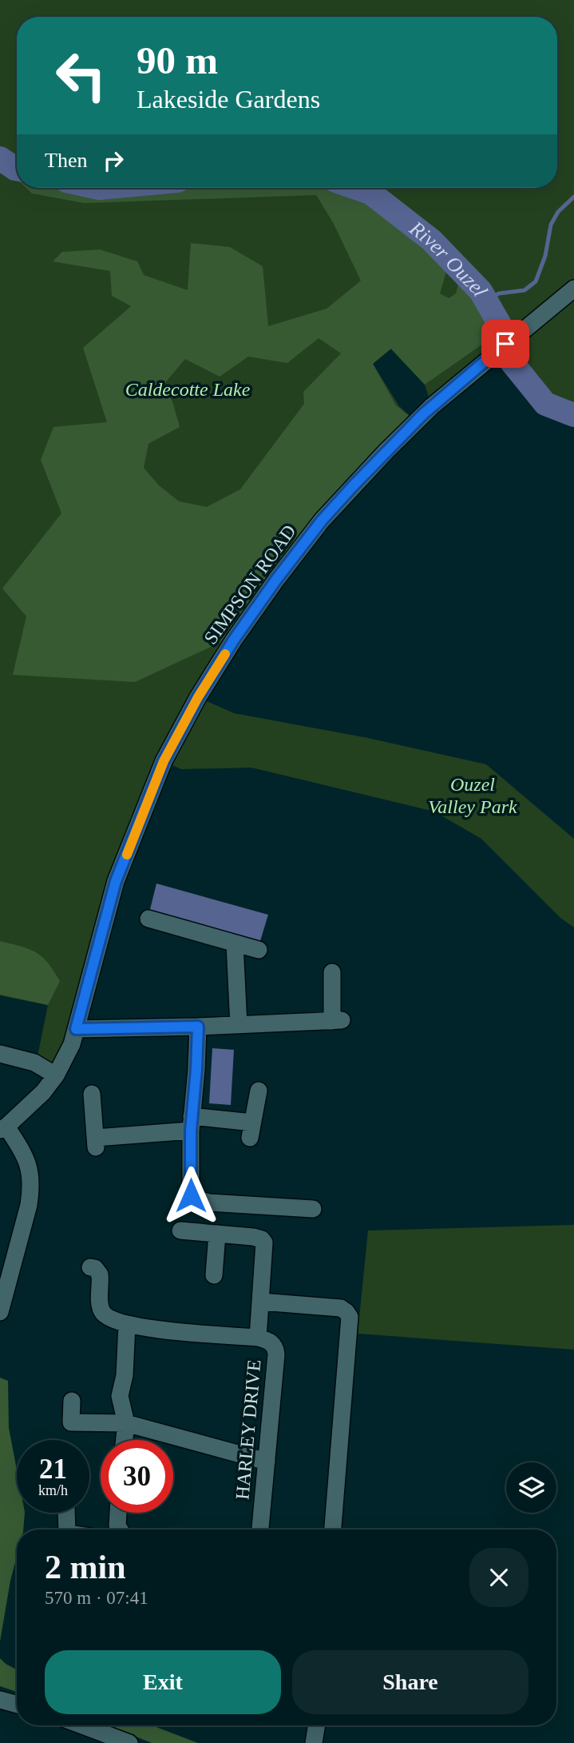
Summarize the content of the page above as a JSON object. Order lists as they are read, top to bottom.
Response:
{
  "streets": {
    "street": ["SIMPSON ROAD", "HARLEY DRIVE"]
  },
  "water": ["River Ouzel"],
  "parks": ["Caldecotte Lake", "Ouzel Valley Park"],
  "page": {
    "turn": ["90 m", "Lakeside Gardens"],
    "then": "Then",
    "speed": "21 km/h",
    "limit": "30",
    "heading": ["2 min", "570 m · 07:41"],
    "buttons": ["Exit", "Share"]
  }
}
